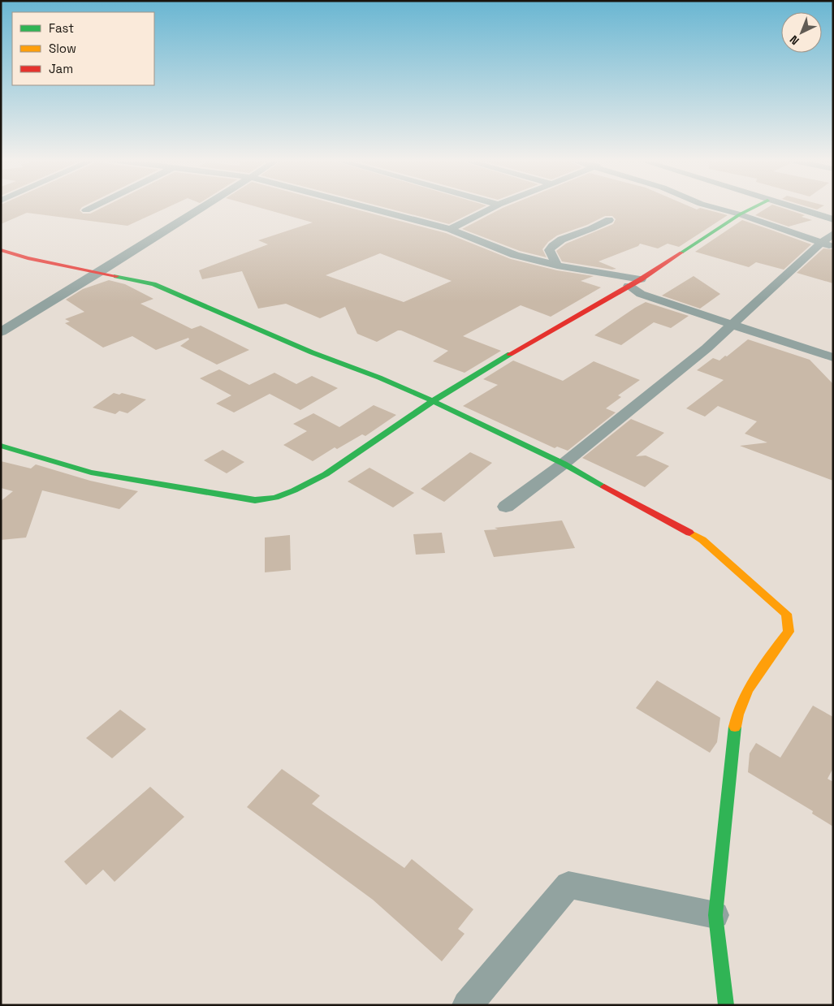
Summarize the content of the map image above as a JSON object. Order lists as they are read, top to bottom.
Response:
{
  "legend": ["Fast", "Slow", "Jam"],
  "north": "bottom left"
}
